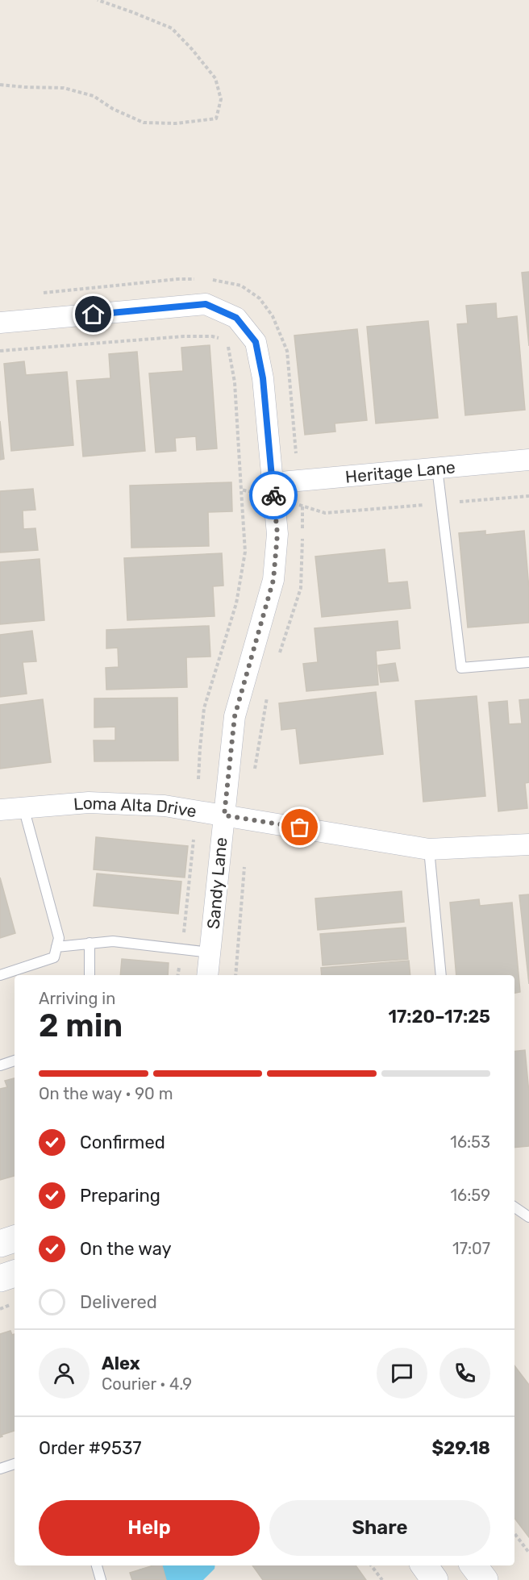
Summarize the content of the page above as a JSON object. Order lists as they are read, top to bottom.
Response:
{
  "streets": {
    "street": ["Heritage Lane", "Loma Alta Drive", "Sandy Lane"]
  },
  "crossings": [
    ["Heritage Lane", "Sandy Lane"],
    ["Loma Alta Drive", "Sandy Lane"]
  ],
  "page": {
    "heading": ["2 min", "Arriving in", "17:20–17:25"],
    "panel": [
      "Alex",
      "Courier · 4.9",
      "Order #9537",
      "$29.18"
    ],
    "bar": "On the way · 90 m",
    "list": [
      ["Confirmed", "16:53"],
      ["Preparing", "16:59"],
      ["On the way", "17:07"],
      "Delivered"
    ],
    "buttons": ["Help", "Share"]
  }
}
